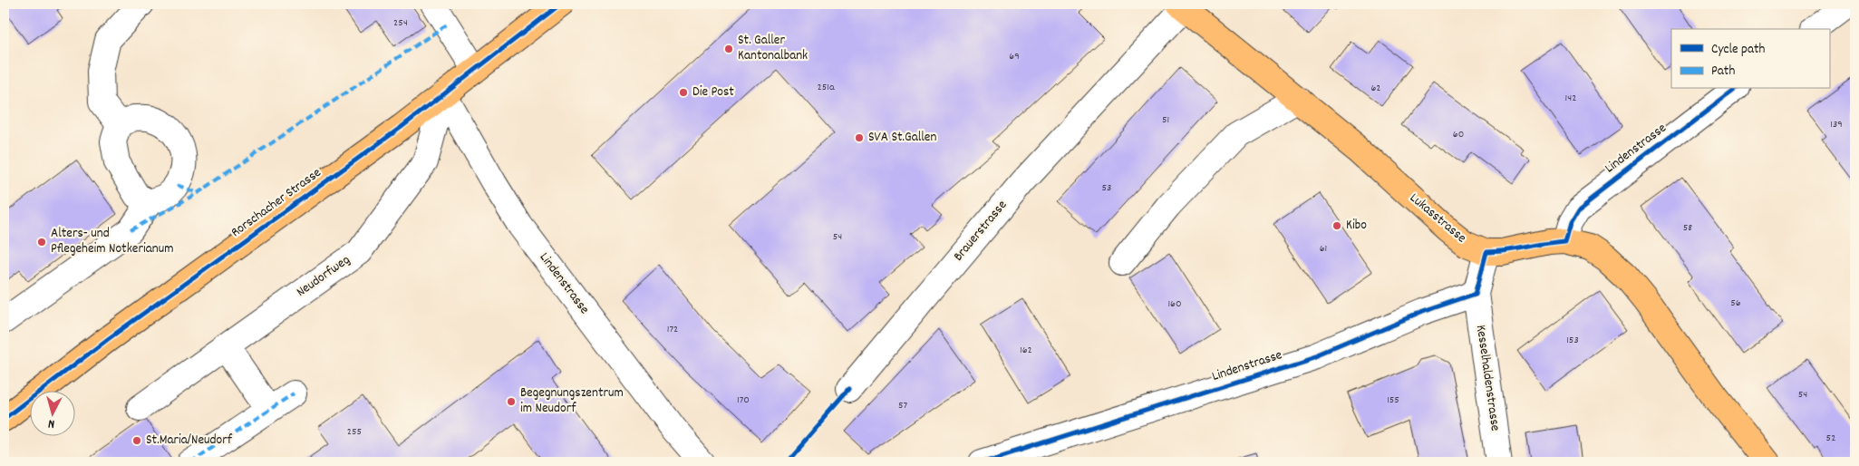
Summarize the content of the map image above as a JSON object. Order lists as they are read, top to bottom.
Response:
{
  "streets": {
    "main road": ["Rorschacher Strasse", "Lukasstrasse"],
    "street": [
      "Lindenstrasse",
      "Brauerstrasse",
      "Neudorfweg",
      "Kesselhaldenstrasse"
    ]
  },
  "crossings": [
    ["Lindenstrasse", "Rorschacher Strasse"],
    ["Lindenstrasse", "Lukasstrasse"],
    ["Lindenstrasse", "Neudorfweg"],
    ["Lindenstrasse", "Kesselhaldenstrasse"],
    ["Rorschacher Strasse", "Neudorfweg"],
    ["Lukasstrasse", "Brauerstrasse"]
  ],
  "places": [
    "St. Galler Kantonalbank",
    "Die Post",
    "SVA St.Gallen",
    "Kibo",
    "Alters- und Pflegeheim Notkerianum",
    "Begegnungszentrum im Neudorf",
    "St.Maria/Neudorf"
  ],
  "house_numbers": [
    "254",
    "69",
    "251a",
    "62",
    "142",
    "51",
    "139",
    "60",
    "53",
    "58",
    "54",
    "61",
    "56",
    "160",
    "172",
    "153",
    "162",
    "54",
    "170",
    "155",
    "57",
    "255",
    "52"
  ],
  "legend": ["Cycle path", "Path"],
  "north": "bottom"
}
